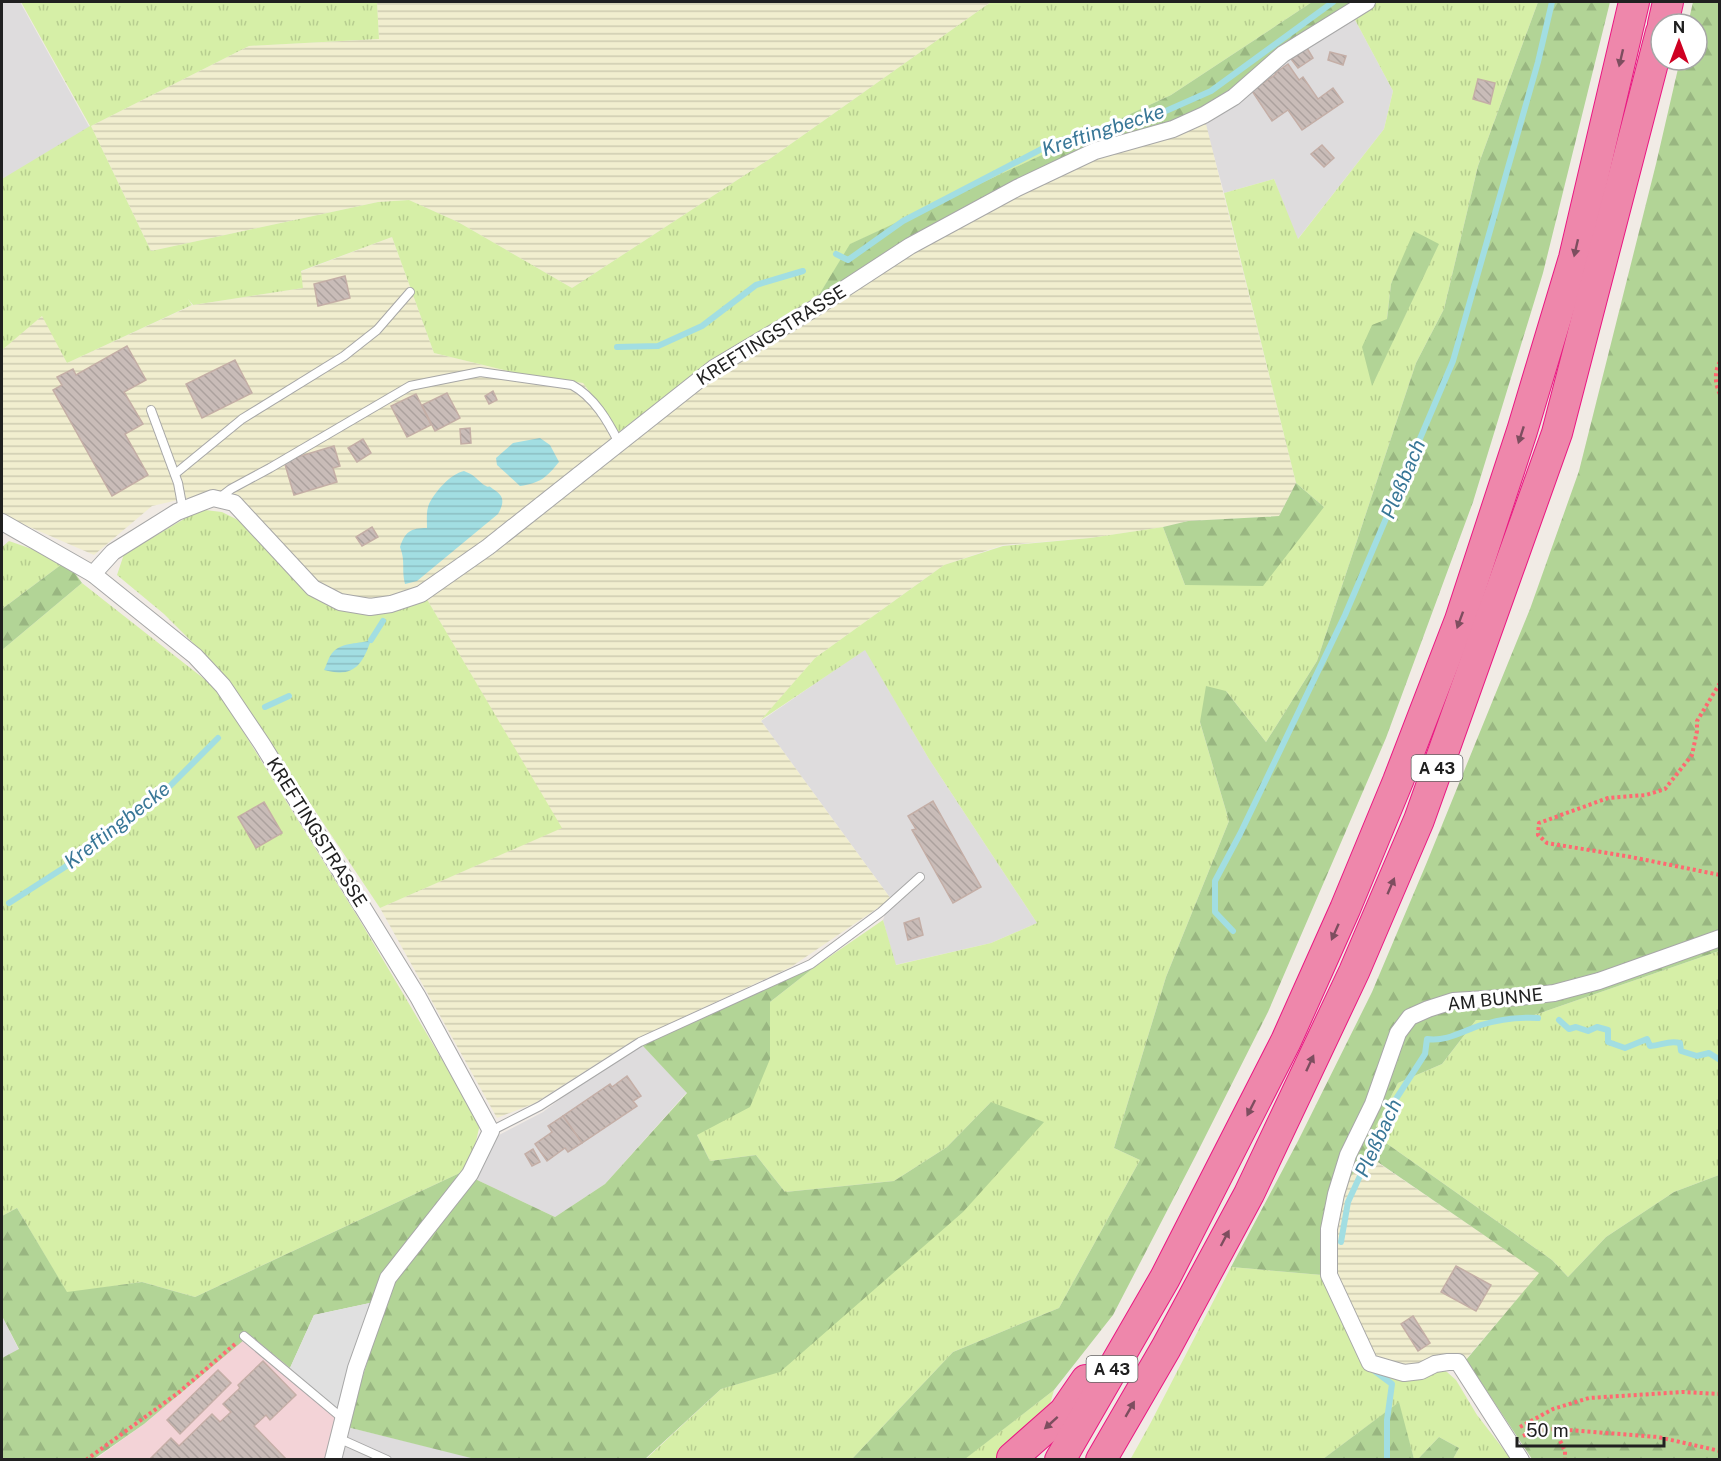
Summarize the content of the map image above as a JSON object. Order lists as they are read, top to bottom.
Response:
{
  "streets": {
    "highway": ["A 43"],
    "street": ["KREFTINGSTRASSE", "AM BUNNE"]
  },
  "water": ["Kreftingbecke", "Pleßbach"],
  "scale_bar": "50 m",
  "north": "top"
}
